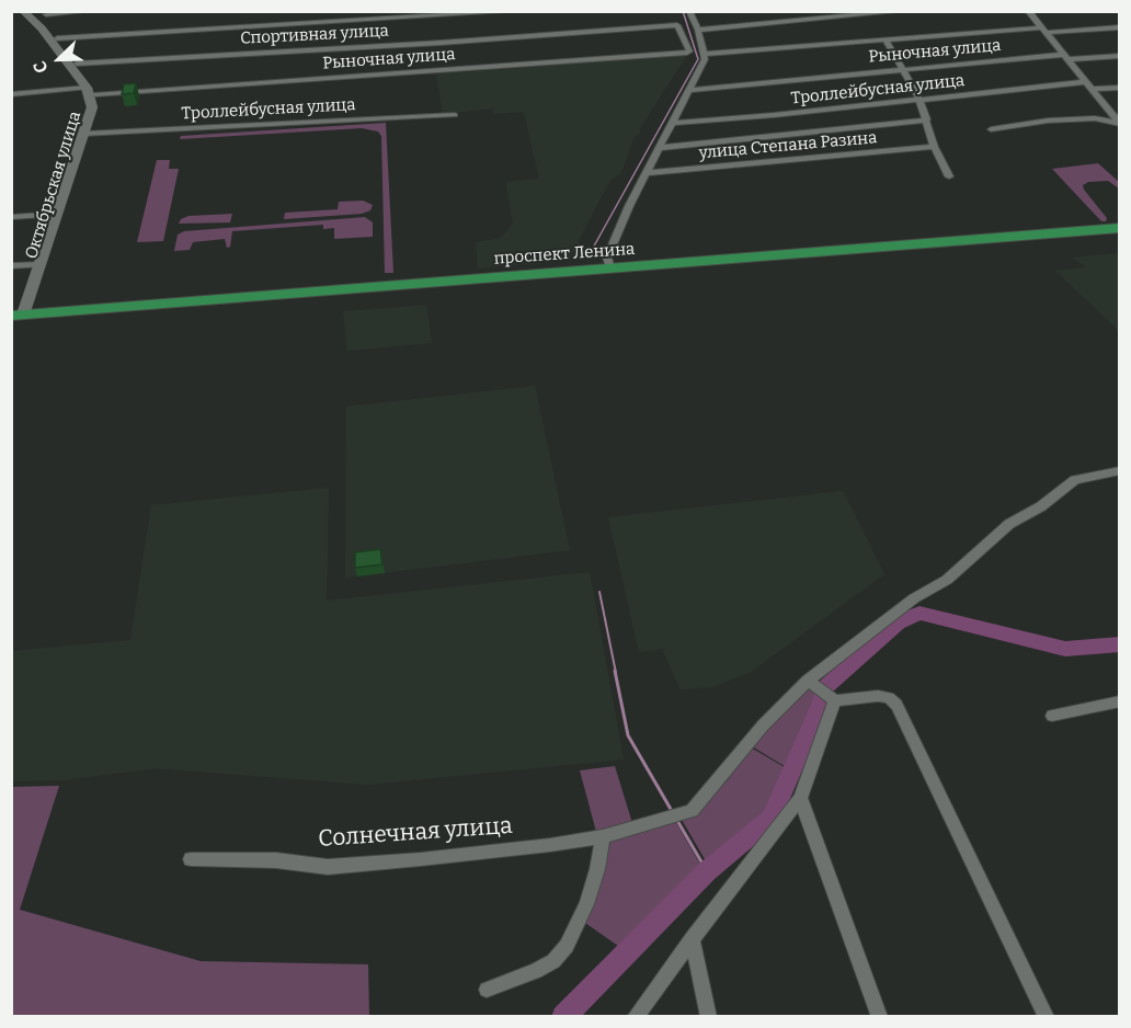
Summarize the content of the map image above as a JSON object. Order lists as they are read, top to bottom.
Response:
{
  "streets": {
    "main road": ["Октябрьская улица", "проспект Ленина"],
    "street": [
      "Спортивная улица",
      "Рыночная улица",
      "Троллейбусная улица",
      "улица Степана Разина",
      "Солнечная улица"
    ]
  },
  "crossings": [
    ["Спортивная улица", "Рыночная улица"],
    ["Спортивная улица", "Октябрьская улица"],
    ["Рыночная улица", "Октябрьская улица"],
    ["Троллейбусная улица", "Октябрьская улица"],
    ["Октябрьская улица", "проспект Ленина"]
  ],
  "north": "bottom left"
}
